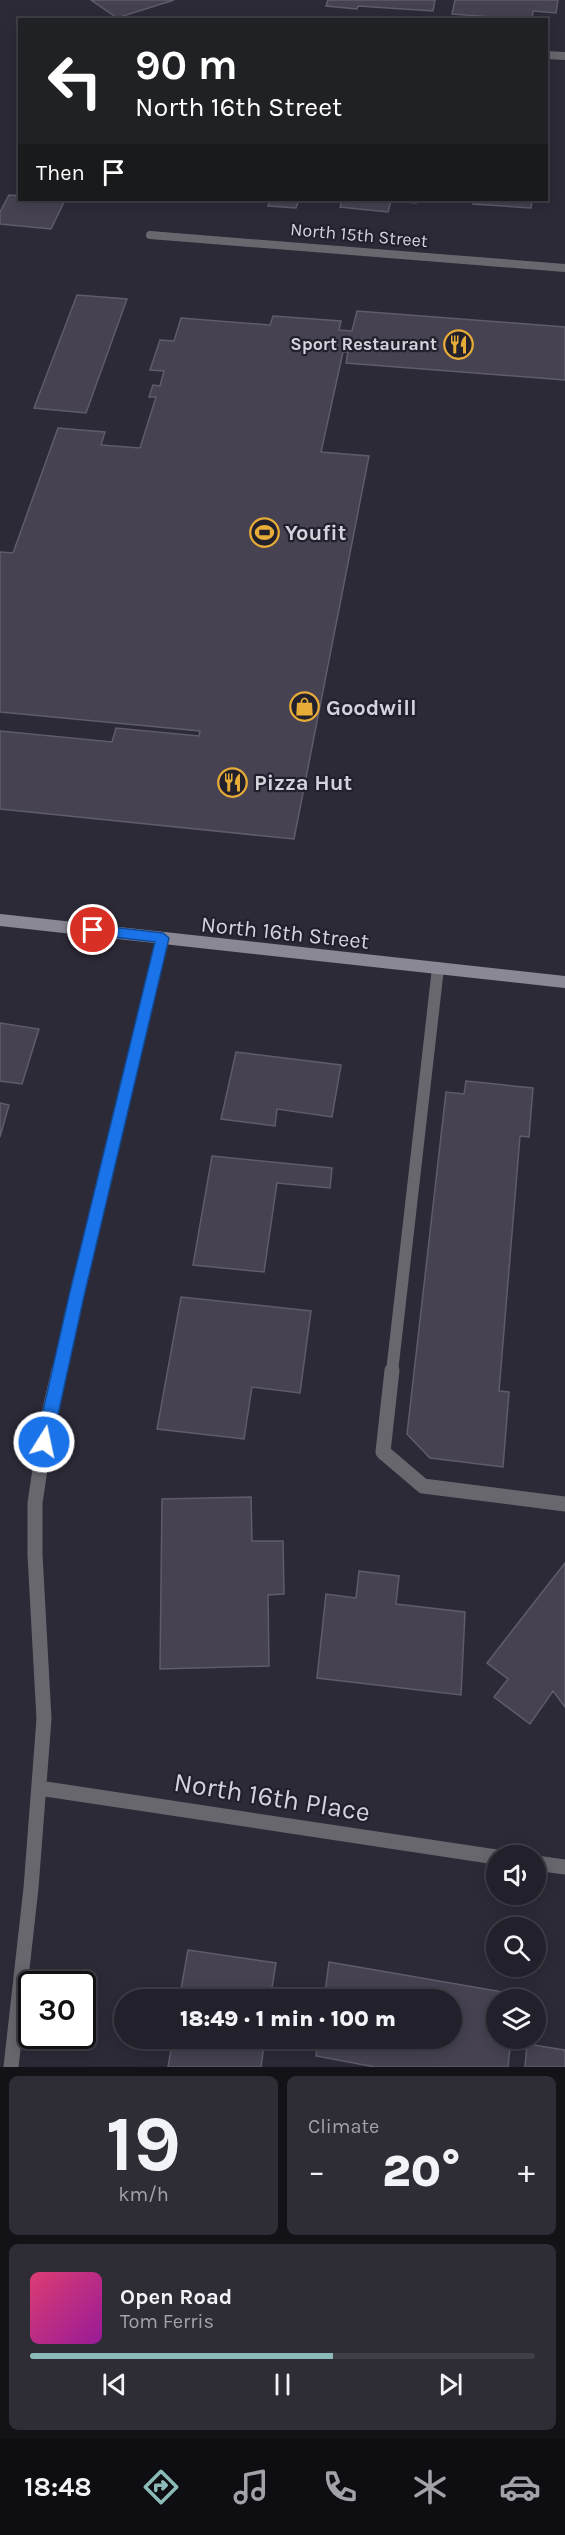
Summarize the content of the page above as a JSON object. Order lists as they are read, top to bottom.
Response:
{
  "streets": {
    "main road": ["North 16th Street"],
    "street": ["North 15th Street", "North 16th Place"]
  },
  "places": {
    "restaurant": ["Sport Restaurant", "Pizza Hut"],
    "sports": ["Youfit"],
    "shop": ["Goodwill"]
  },
  "page": {
    "turn": ["90 m", "North 16th Street"],
    "then": "Then",
    "limit": "30",
    "trip": "18:49 · 1 min · 100 m",
    "tile": [
      ["19", "km/h"],
      "Climate"
    ],
    "heat": ["−", "20°", "+"],
    "song": ["Open Road", "Tom Ferris"],
    "tabs": "18:48"
  }
}
